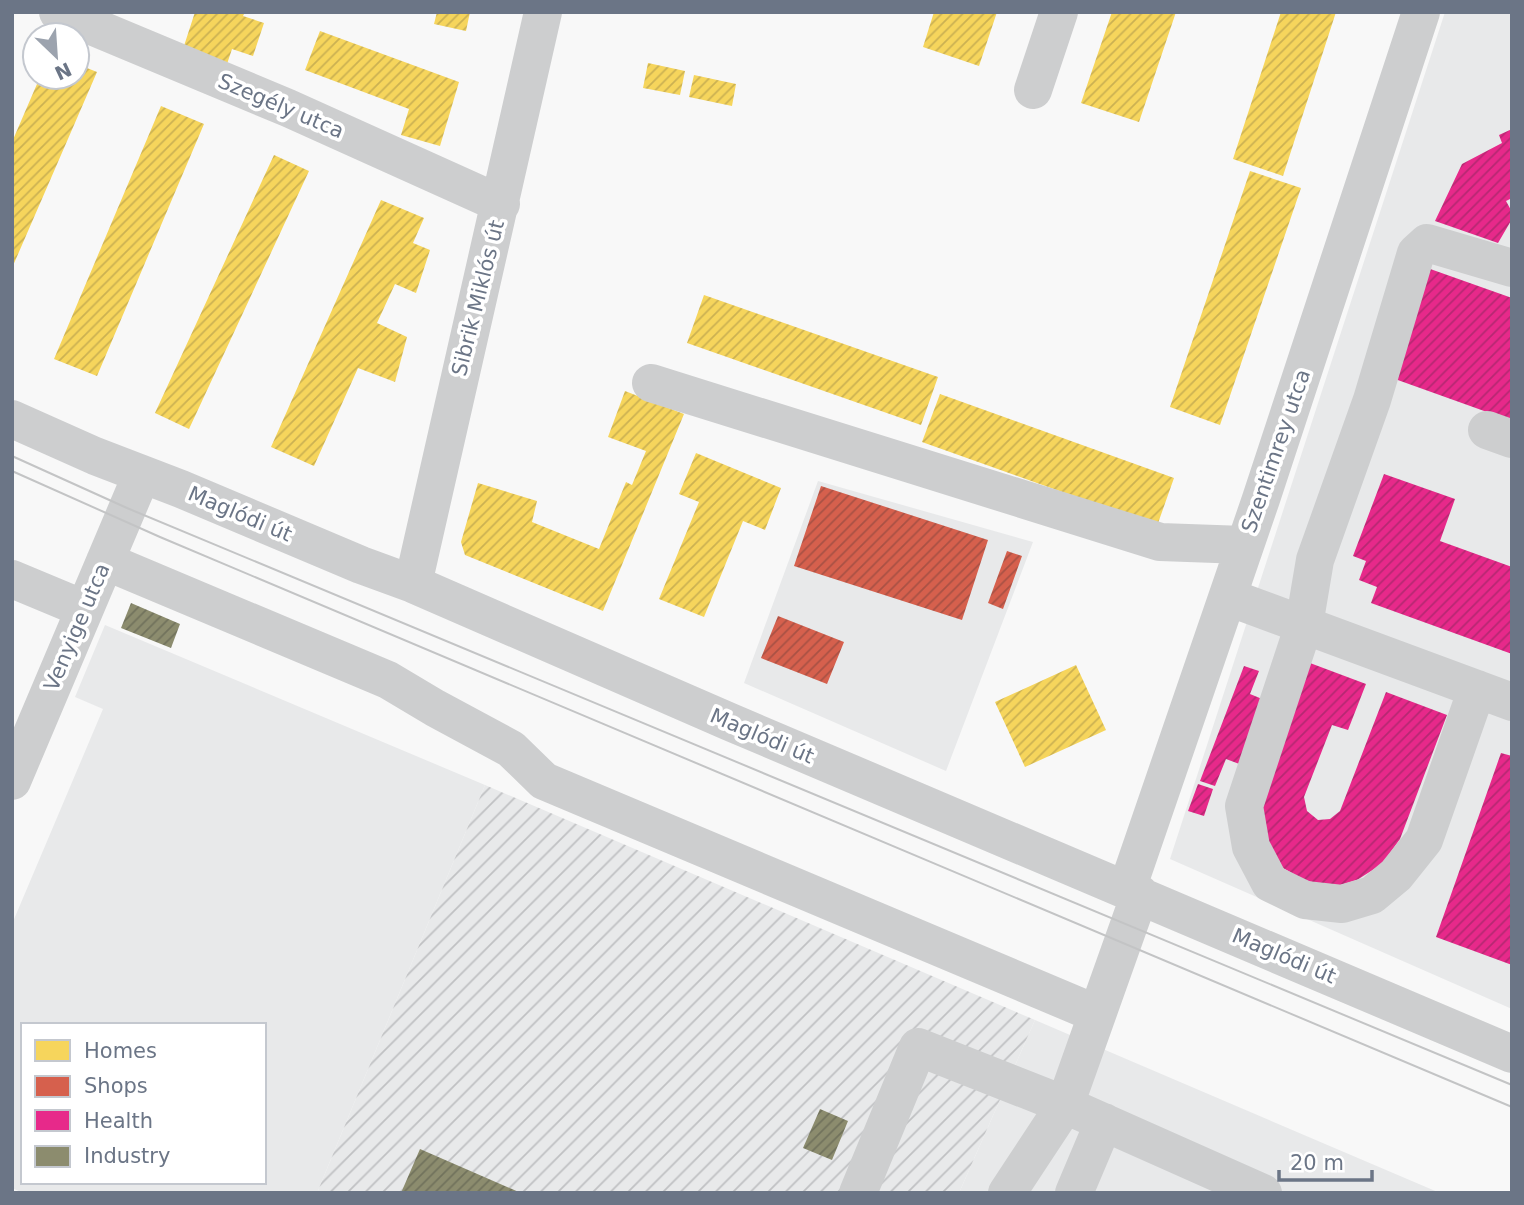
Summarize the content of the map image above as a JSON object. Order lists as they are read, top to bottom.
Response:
{
  "streets": {
    "street": [
      "Szegély utca",
      "Sibrik Miklós út",
      "Szentimrey utca",
      "Maglódi út",
      "Venyige utca"
    ]
  },
  "crossings": [
    ["Szegély utca", "Sibrik Miklós út"],
    ["Sibrik Miklós út", "Maglódi út"],
    ["Szentimrey utca", "Maglódi út"],
    ["Maglódi út", "Venyige utca"]
  ],
  "legend": [
    "Homes",
    "Shops",
    "Health",
    "Industry"
  ],
  "scale_bar": "20 m",
  "north": "bottom right"
}
